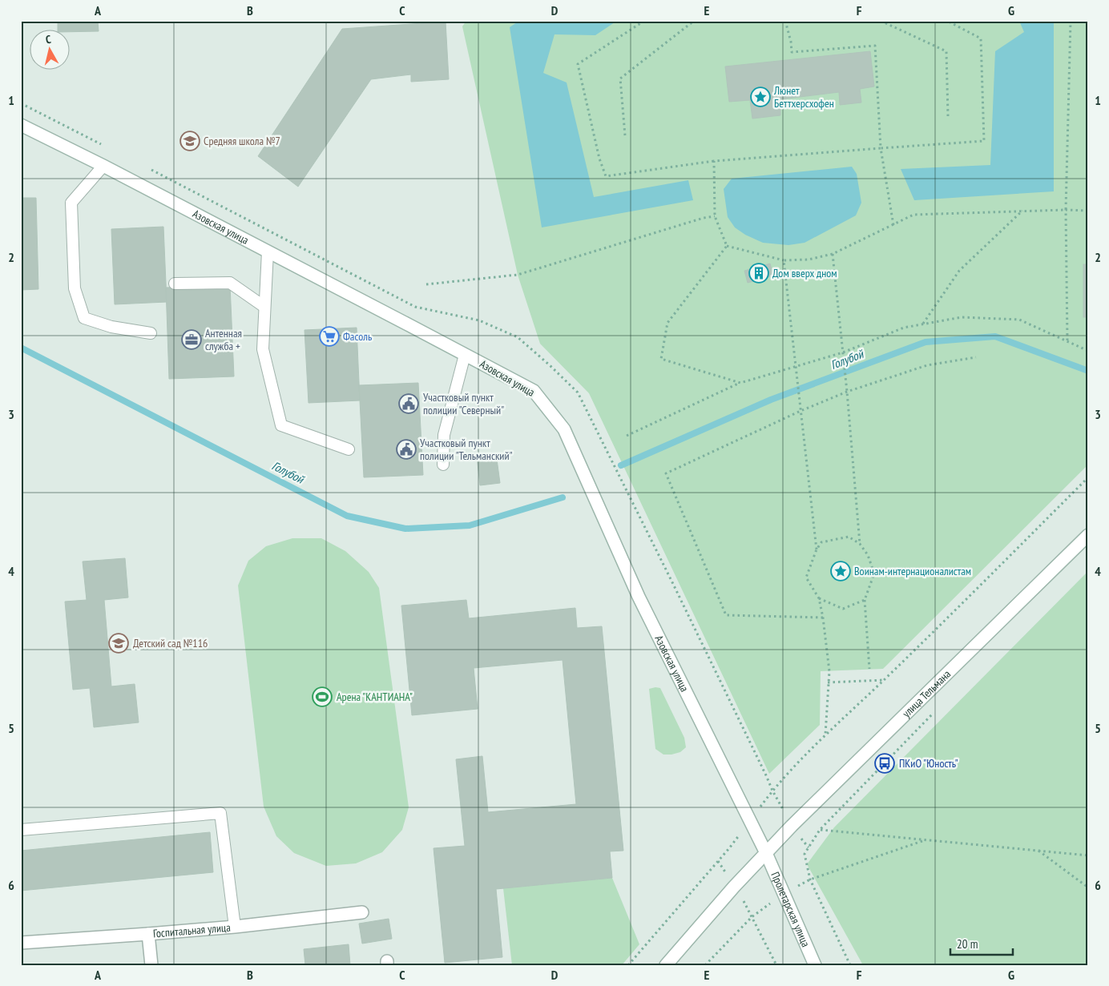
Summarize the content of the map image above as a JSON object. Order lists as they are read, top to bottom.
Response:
{
  "streets": {
    "main road": [
      "Азовская улица",
      "улица Тельмана",
      "Пролетарская улица",
      "Госпитальная улица"
    ]
  },
  "crossings": [
    ["Азовская улица", "улица Тельмана"],
    ["Азовская улица", "Пролетарская улица"],
    ["улица Тельмана", "Пролетарская улица"]
  ],
  "water": ["Голубой"],
  "places": {
    "place": ["Люнет Беттхерсхофен", "Воинам-интернационалистам"],
    "school or university": ["Средняя школа №7", "Детский сад №116"],
    "building": ["Дом вверх дном"],
    "supermarket": ["Фасоль"],
    "office": ["Антенная служба +"],
    "public building": ["Участковый пункт полиции \"Северный\"", "Участковый пункт полиции \"Тельманский\""],
    "sports": ["Арена \"КАНТИАНА\""],
    "bus stop": ["ПКиО \"Юность\""]
  },
  "scale_bar": "20 m",
  "north": "top",
  "grid": {
    "columns": [
      "A",
      "B",
      "C",
      "D",
      "E",
      "F",
      "G"
    ],
    "rows": [
      "1",
      "2",
      "3",
      "4",
      "5",
      "6"
    ]
  }
}
